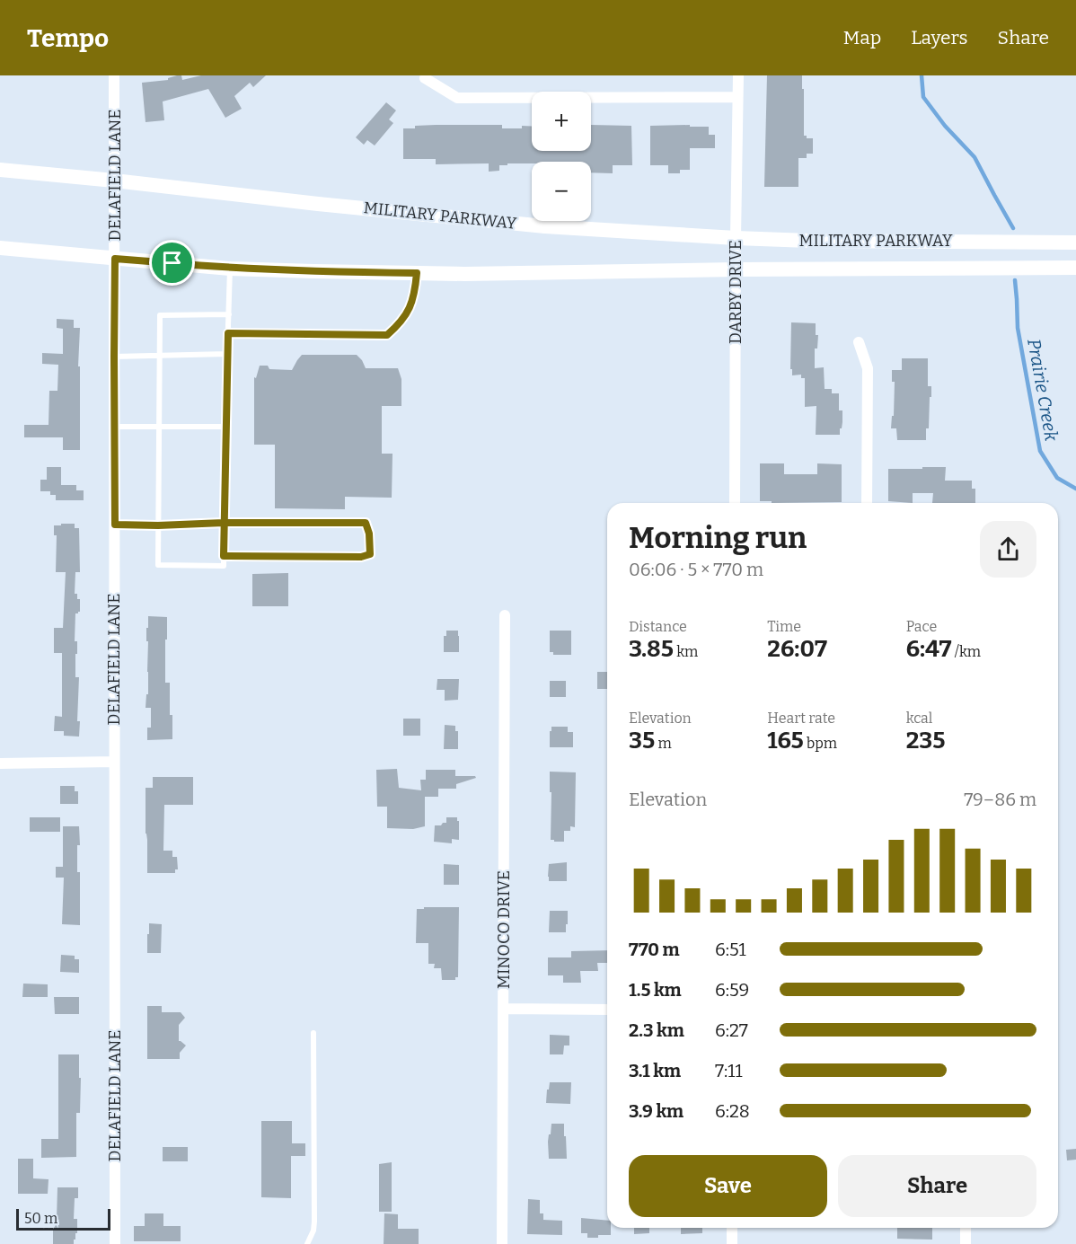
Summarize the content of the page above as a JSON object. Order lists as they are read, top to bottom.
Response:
{
  "streets": {
    "main road": ["MILITARY PARKWAY"],
    "street": ["DELAFIELD LANE", "DARBY DRIVE", "MINOCO DRIVE"]
  },
  "crossings": [
    ["DELAFIELD LANE", "MILITARY PARKWAY"],
    ["MILITARY PARKWAY", "DARBY DRIVE"]
  ],
  "water": ["Prairie Creek"],
  "scale_bar": "50 m",
  "page": {
    "header": "Tempo",
    "nav": ["Map", "Layers", "Share"],
    "map_buttons": ["+", "−"],
    "heading": ["Morning run", "06:06 · 5 × 770 m"],
    "stats": [
      ["Distance", "3.85 km"],
      ["Time", "26:07"],
      ["Pace", "6:47 /km"],
      ["Elevation", "35 m"],
      ["Heart rate", "165 bpm"],
      ["kcal", "235"]
    ],
    "chart": ["Elevation", "79–86 m"],
    "list": [
      {
        "name": "770 m",
        "note": "6:51"
      },
      {
        "name": "1.5 km",
        "note": "6:59"
      },
      {
        "name": "2.3 km",
        "note": "6:27"
      },
      {
        "name": "3.1 km",
        "note": "7:11"
      },
      {
        "name": "3.9 km",
        "note": "6:28"
      }
    ],
    "buttons": ["Save", "Share"],
    "scale": "50 m"
  }
}
